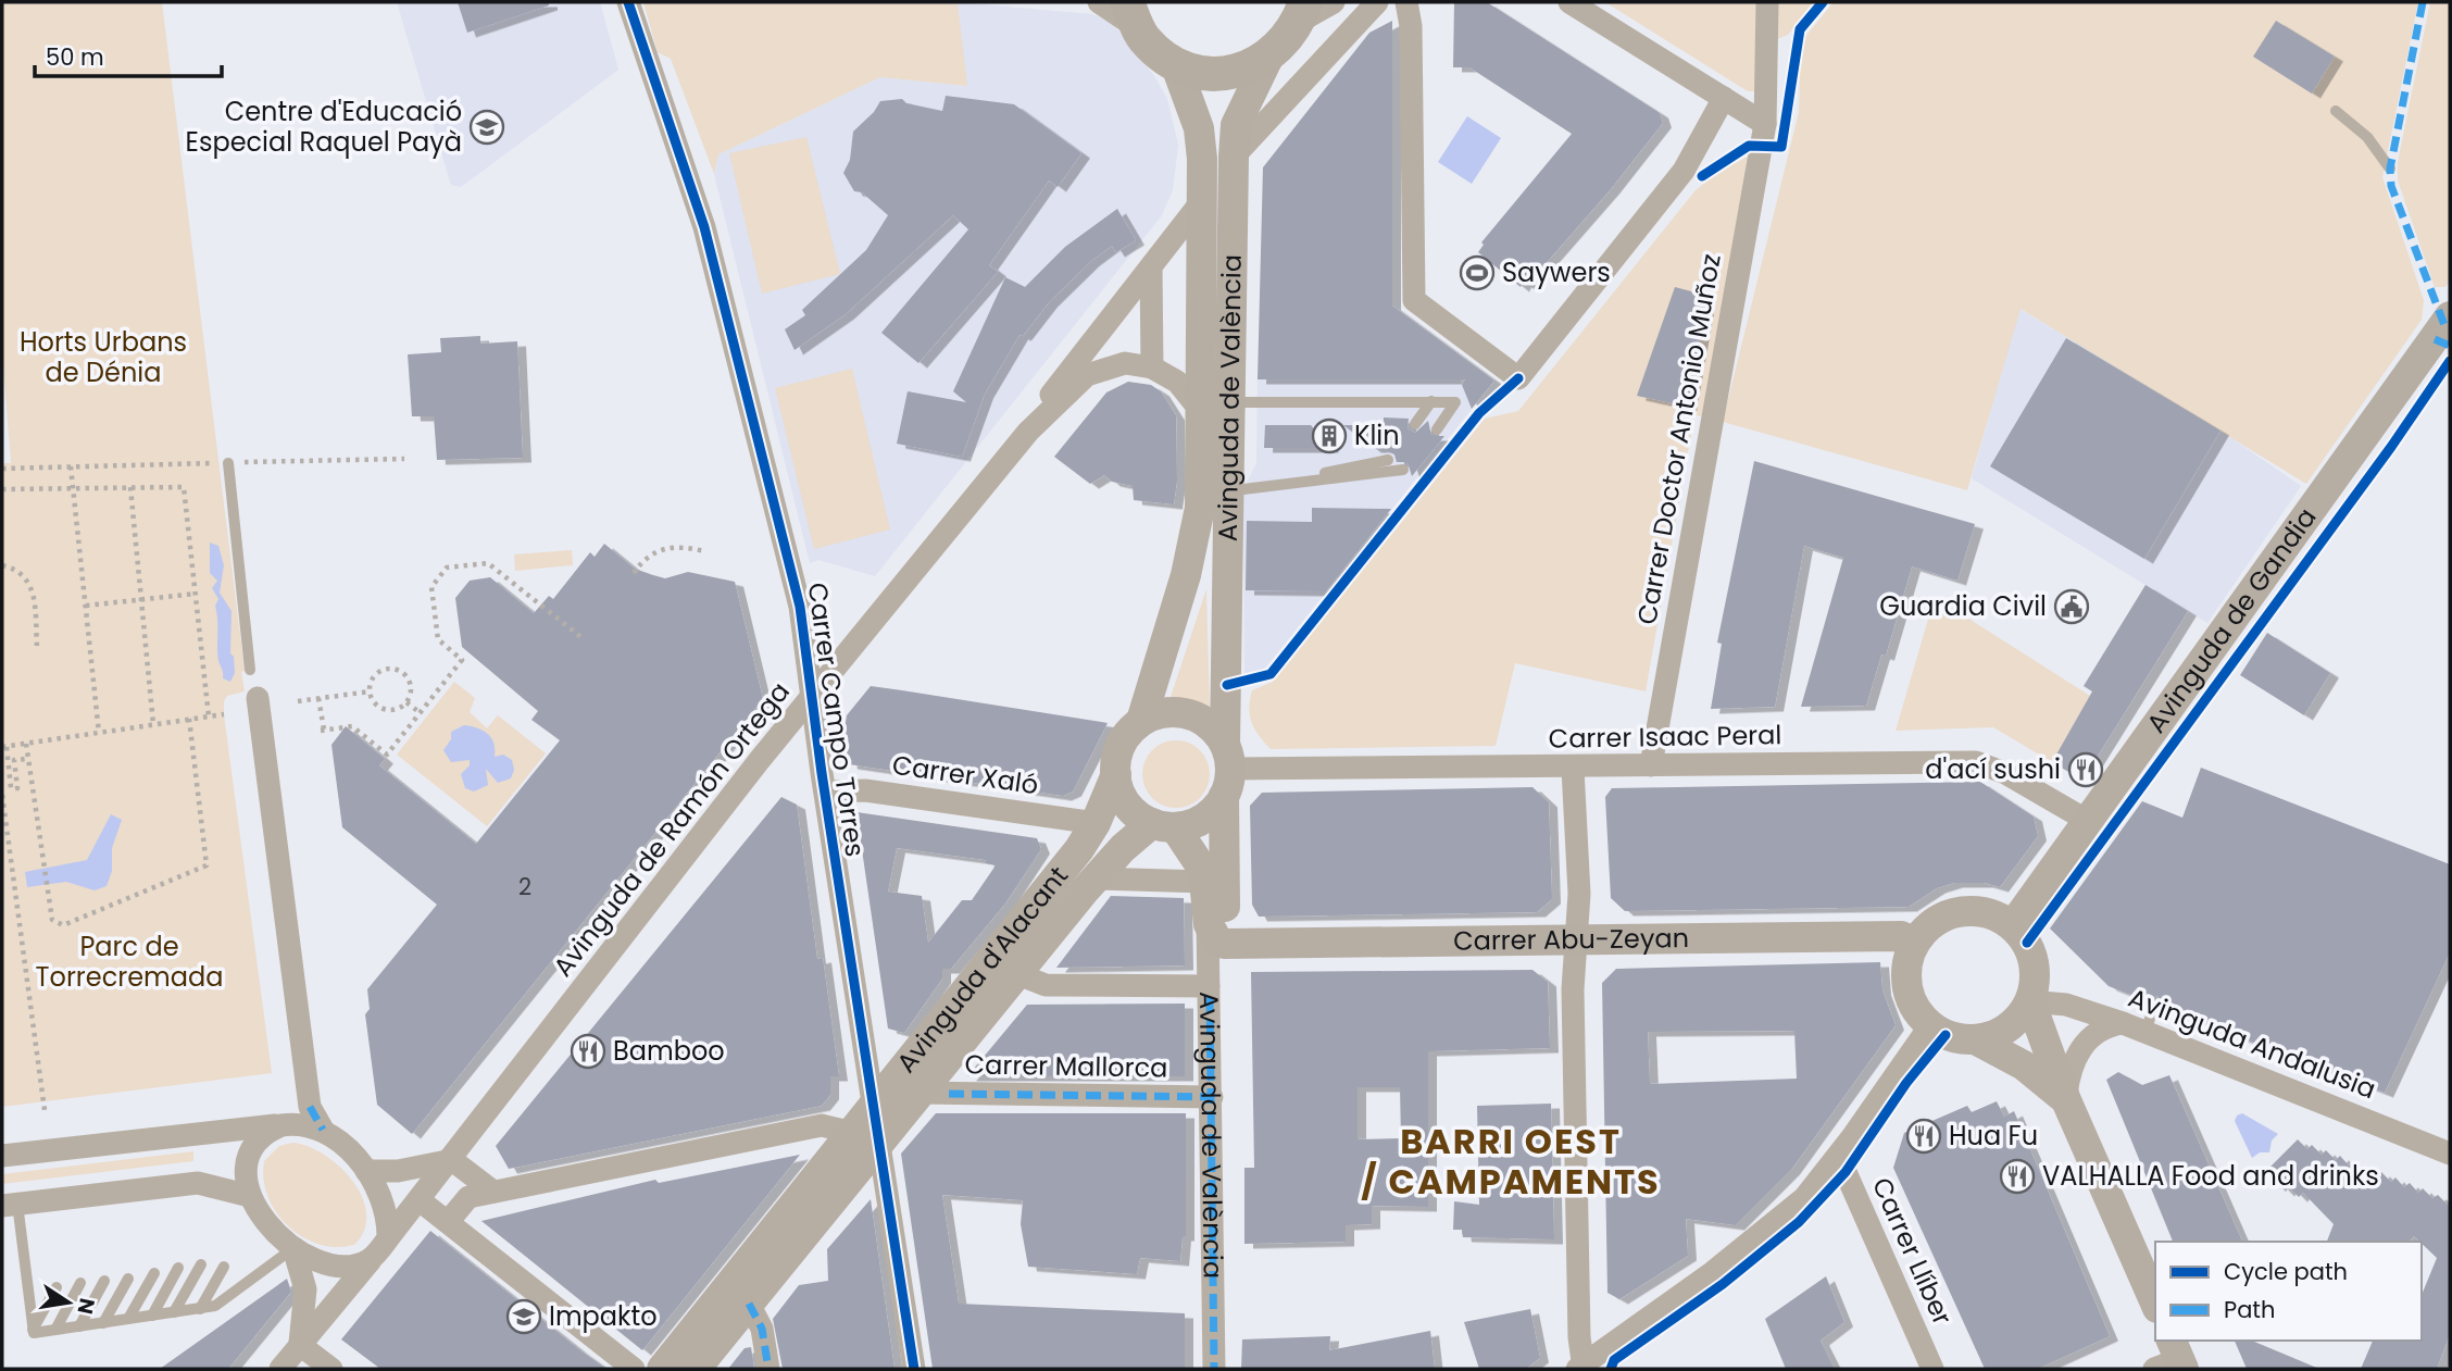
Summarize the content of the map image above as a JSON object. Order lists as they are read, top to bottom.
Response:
{
  "streets": {
    "main road": [
      "Avinguda de València",
      "Avinguda de Gandia",
      "Carrer Abu-Zeyan",
      "Avinguda d'Alacant"
    ],
    "street": [
      "Carrer Doctor Antonio Muñoz",
      "Carrer Campo Torres",
      "Carrer Isaac Peral",
      "Carrer Xaló",
      "Avinguda de Ramón Ortega",
      "Avinguda Andalusia",
      "Carrer Mallorca",
      "Carrer Llíber"
    ]
  },
  "crossings": [
    ["Avinguda de València", "Carrer Isaac Peral"],
    ["Avinguda de València", "Avinguda de Ramón Ortega"],
    ["Avinguda de València", "Carrer Abu-Zeyan"],
    ["Avinguda de València", "Avinguda d'Alacant"],
    ["Avinguda de València", "Carrer Mallorca"],
    ["Carrer Doctor Antonio Muñoz", "Carrer Isaac Peral"],
    ["Avinguda de Gandia", "Carrer Isaac Peral"],
    ["Avinguda de Gandia", "Carrer Abu-Zeyan"],
    ["Avinguda de Gandia", "Avinguda Andalusia"],
    ["Carrer Campo Torres", "Carrer Xaló"],
    ["Carrer Campo Torres", "Avinguda de Ramón Ortega"],
    ["Carrer Campo Torres", "Avinguda d'Alacant"],
    ["Carrer Isaac Peral", "Avinguda d'Alacant"],
    ["Carrer Xaló", "Avinguda d'Alacant"],
    ["Carrer Abu-Zeyan", "Avinguda Andalusia"],
    ["Avinguda d'Alacant", "Carrer Mallorca"]
  ],
  "districts": ["BARRI OEST / CAMPAMENTS"],
  "parks": ["Horts Urbans de Dénia", "Parc de Torrecremada"],
  "places": {
    "school or university": ["Centre d'Educació Especial Raquel Payà", "Impakto"],
    "sports": ["Saywers"],
    "building": ["Klin"],
    "public building": ["Guardia Civil"],
    "restaurant": [
      "d'ací sushi",
      "Bamboo",
      "Hua Fu",
      "VALHALLA Food and drinks"
    ]
  },
  "house_numbers": ["2"],
  "legend": ["Cycle path", "Path"],
  "scale_bar": "50 m",
  "north": "right"
}
